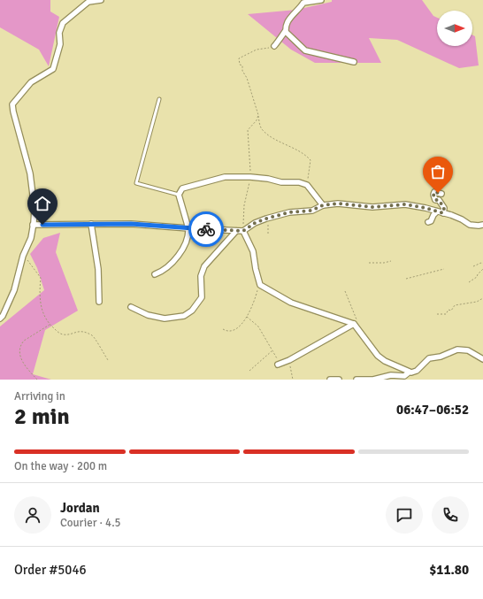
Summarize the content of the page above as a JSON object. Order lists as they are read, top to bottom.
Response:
{
  "north": "right",
  "page": {
    "heading": ["2 min", "Arriving in", "06:47–06:52"],
    "panel": [
      "Jordan",
      "Courier · 4.5",
      "Order #5046",
      "$11.80"
    ],
    "bar": "On the way · 200 m"
  }
}
